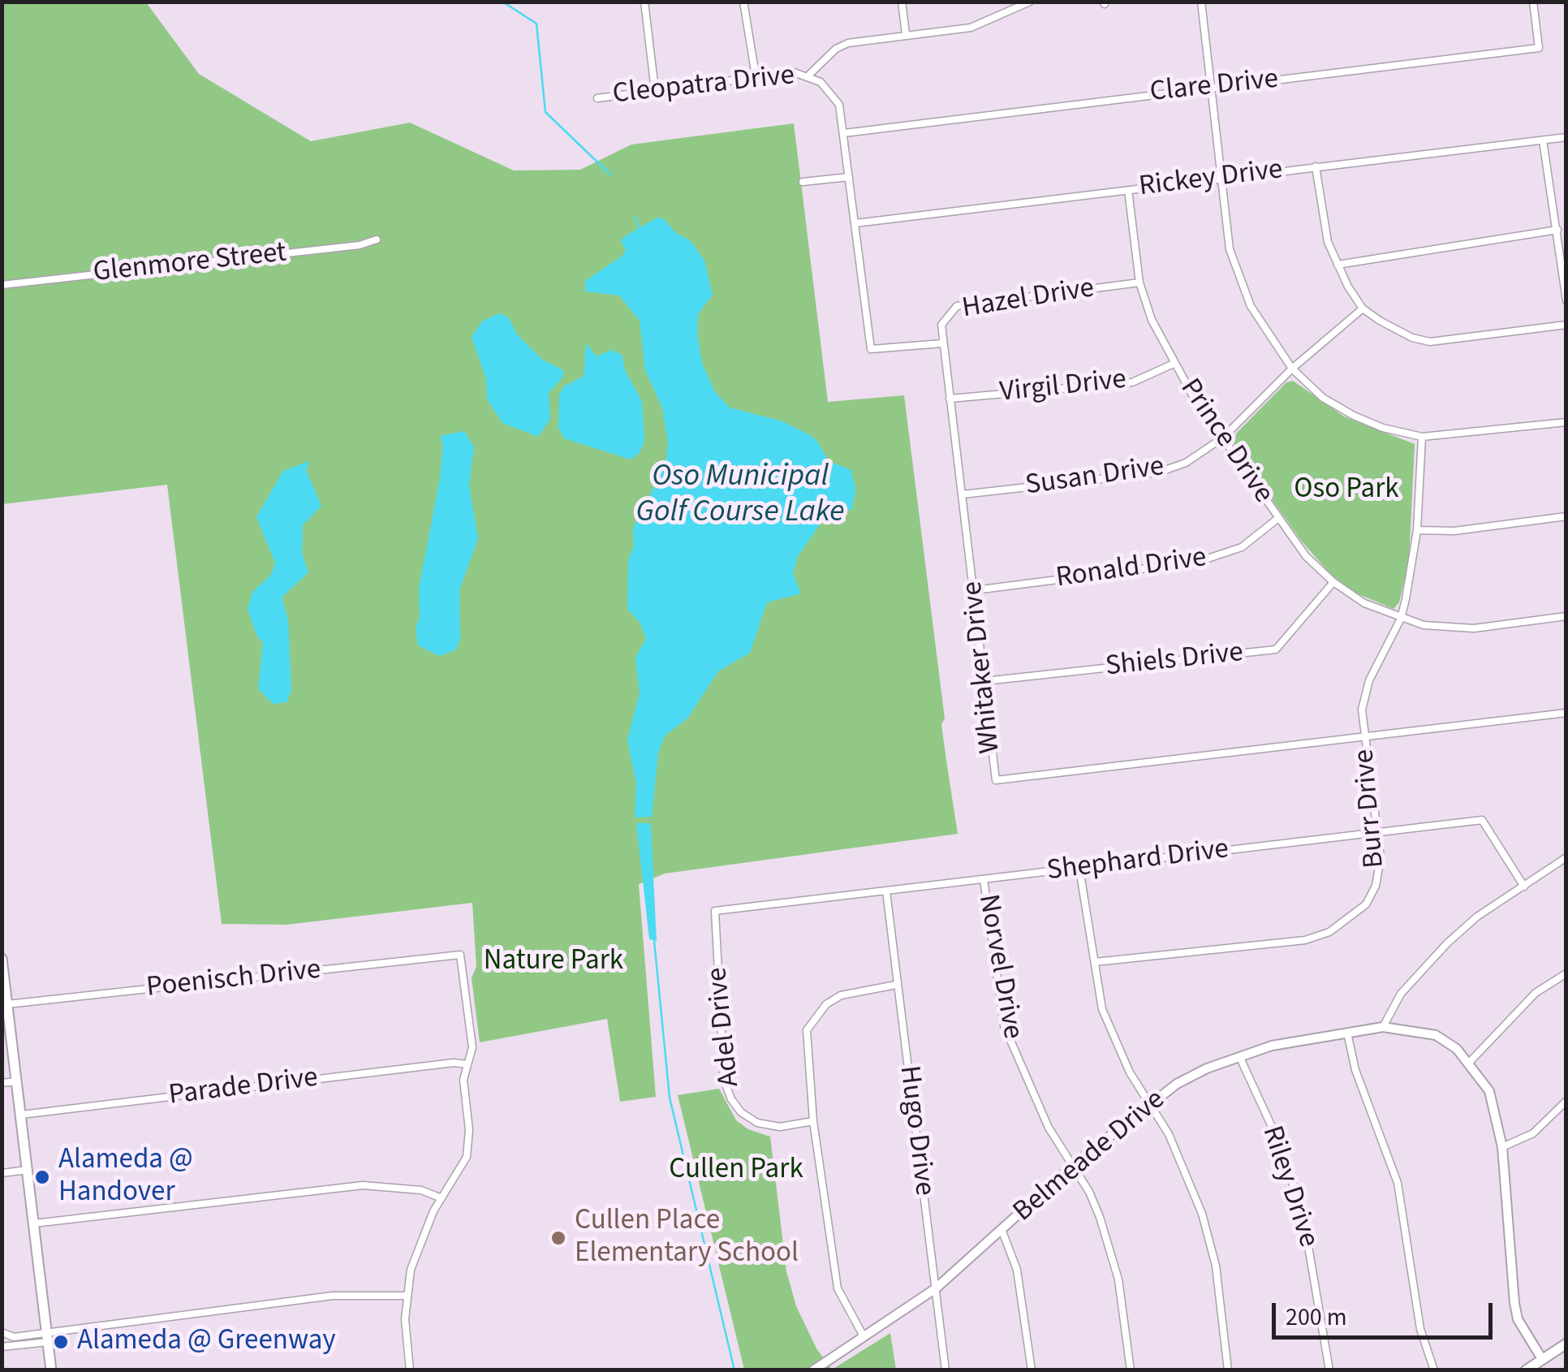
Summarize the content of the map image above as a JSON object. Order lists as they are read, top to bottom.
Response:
{
  "streets": {
    "street": [
      "Cleopatra Drive",
      "Clare Drive",
      "Rickey Drive",
      "Glenmore Street",
      "Hazel Drive",
      "Virgil Drive",
      "Prince Drive",
      "Susan Drive",
      "Ronald Drive",
      "Shiels Drive",
      "Whitaker Drive",
      "Burr Drive",
      "Shephard Drive",
      "Norvel Drive",
      "Poenisch Drive",
      "Adel Drive",
      "Parade Drive",
      "Hugo Drive",
      "Belmeade Drive",
      "Riley Drive"
    ]
  },
  "crossings": [
    ["Rickey Drive", "Prince Drive"],
    ["Hazel Drive", "Prince Drive"],
    ["Hazel Drive", "Whitaker Drive"],
    ["Virgil Drive", "Prince Drive"],
    ["Virgil Drive", "Whitaker Drive"],
    ["Prince Drive", "Susan Drive"],
    ["Prince Drive", "Ronald Drive"],
    ["Prince Drive", "Shiels Drive"],
    ["Prince Drive", "Burr Drive"],
    ["Susan Drive", "Whitaker Drive"],
    ["Ronald Drive", "Whitaker Drive"],
    ["Shiels Drive", "Whitaker Drive"],
    ["Whitaker Drive", "Burr Drive"],
    ["Burr Drive", "Shephard Drive"],
    ["Shephard Drive", "Norvel Drive"],
    ["Shephard Drive", "Adel Drive"],
    ["Shephard Drive", "Hugo Drive"],
    ["Norvel Drive", "Belmeade Drive"],
    ["Poenisch Drive", "Parade Drive"],
    ["Hugo Drive", "Belmeade Drive"],
    ["Belmeade Drive", "Riley Drive"]
  ],
  "water": ["Oso Municipal Golf Course Lake"],
  "parks": ["Oso Park", "Nature Park", "Cullen Park"],
  "places": ["Alameda @ Handover", "Cullen Place Elementary School", "Alameda @ Greenway"],
  "scale_bar": "200 m"
}
